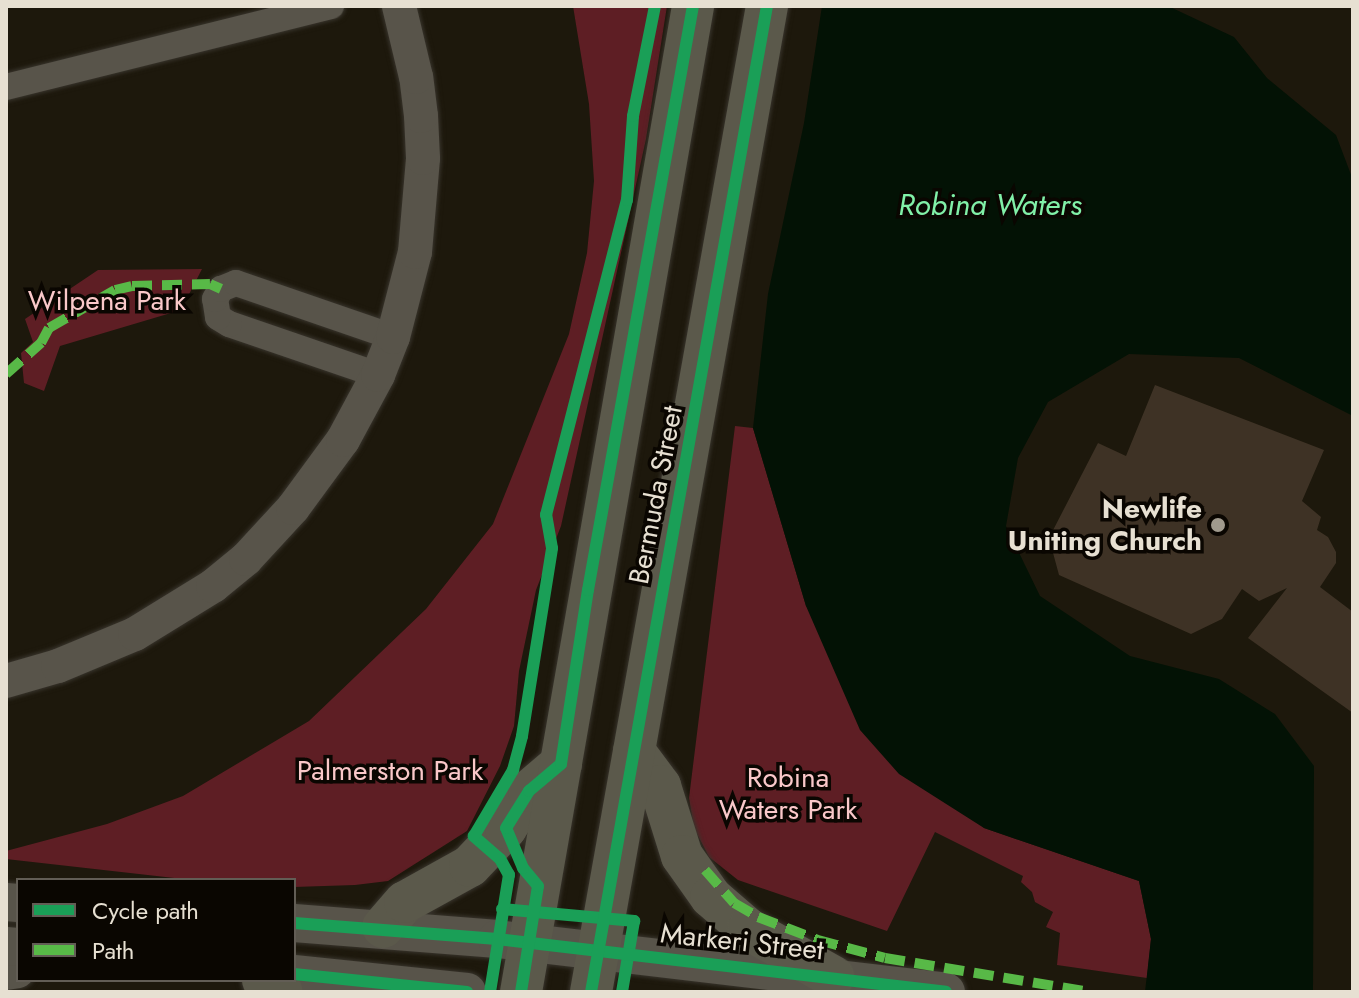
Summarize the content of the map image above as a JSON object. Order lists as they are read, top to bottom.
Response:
{
  "streets": {
    "main road": ["Bermuda Street", "Markeri Street"]
  },
  "crossings": [
    ["Bermuda Street", "Markeri Street"]
  ],
  "water": ["Robina Waters"],
  "parks": ["Wilpena Park", "Palmerston Park", "Robina Waters Park"],
  "places": ["Newlife Uniting Church"],
  "legend": ["Cycle path", "Path"]
}
